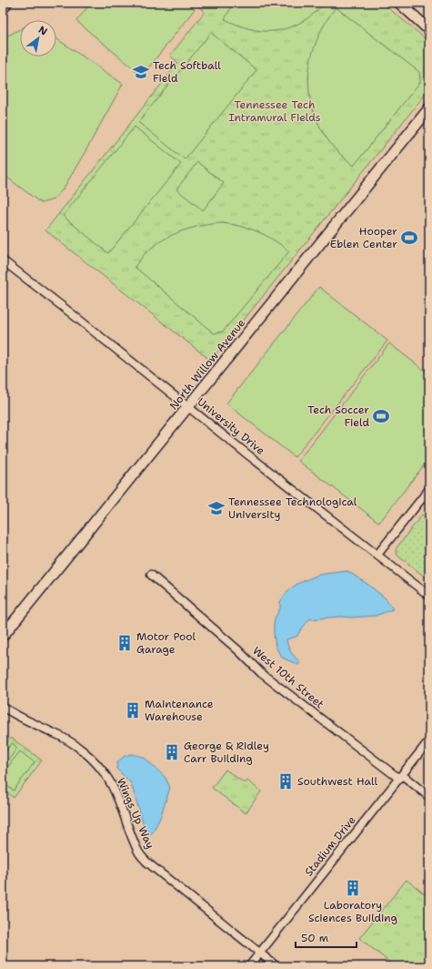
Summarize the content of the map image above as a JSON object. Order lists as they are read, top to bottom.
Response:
{
  "streets": {
    "main road": ["North Willow Avenue"],
    "street": [
      "University Drive",
      "West 10th Street",
      "Wings Up Way",
      "Stadium Drive"
    ]
  },
  "crossings": [
    ["North Willow Avenue", "University Drive"],
    ["West 10th Street", "Stadium Drive"],
    ["Wings Up Way", "Stadium Drive"]
  ],
  "parks": ["Tennessee Tech Intramural Fields"],
  "places": {
    "school or university": ["Tech Softball Field", "Tennessee Technological University"],
    "sports": ["Hooper Eblen Center", "Tech Soccer Field"],
    "building": [
      "Motor Pool Garage",
      "Maintenance Warehouse",
      "George & Ridley Carr Building",
      "Southwest Hall",
      "Laboratory Sciences Building"
    ]
  },
  "scale_bar": "50 m",
  "north": "top right"
}
